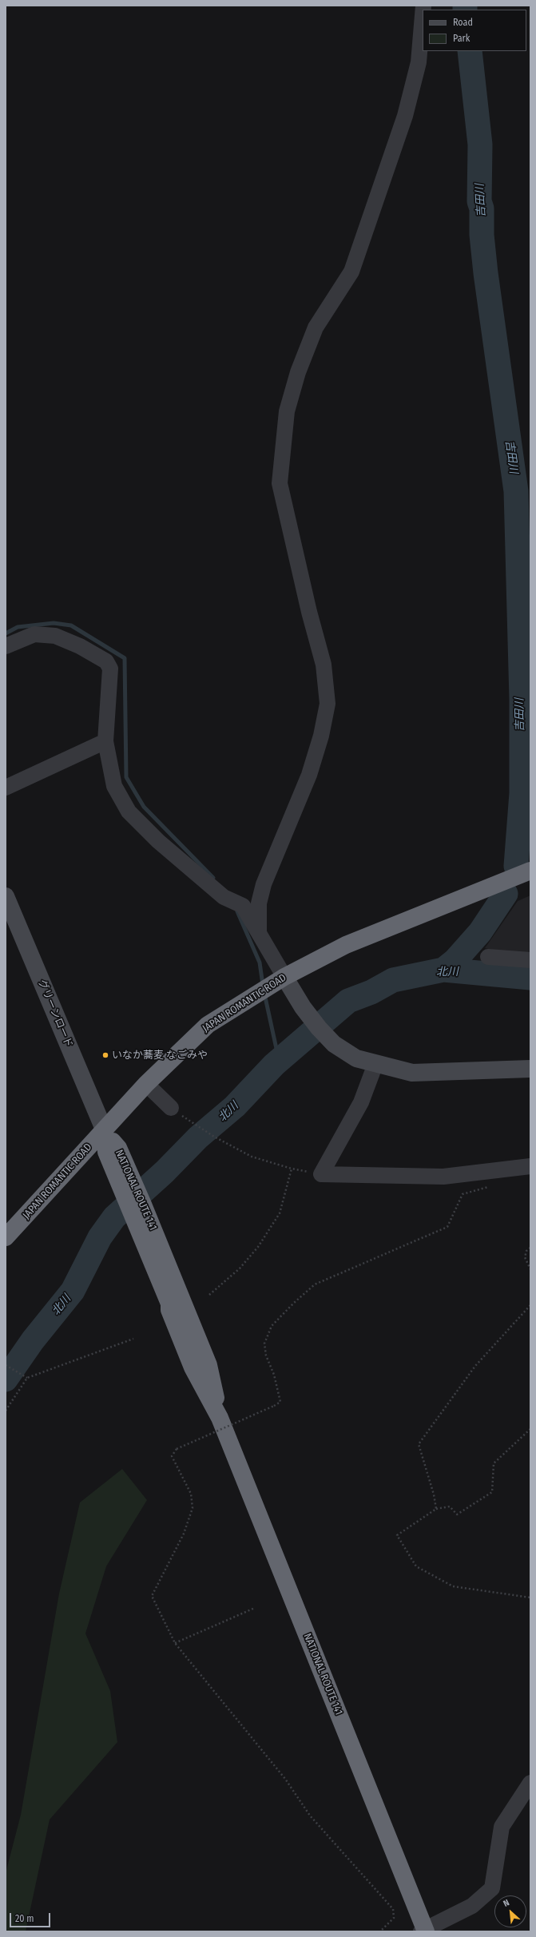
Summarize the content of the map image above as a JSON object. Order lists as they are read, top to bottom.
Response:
{
  "streets": {
    "highway": ["JAPAN ROMANTIC ROAD", "NATIONAL ROUTE 141"],
    "street": ["グリーンロード"]
  },
  "crossings": [
    ["JAPAN ROMANTIC ROAD", "グリーンロード"],
    ["JAPAN ROMANTIC ROAD", "NATIONAL ROUTE 141"],
    ["グリーンロード", "NATIONAL ROUTE 141"]
  ],
  "water": ["吉田川", "北川"],
  "places": ["いなか蕎麦 なごみや"],
  "legend": ["Road", "Park"],
  "scale_bar": "20 m",
  "north": "top left"
}
